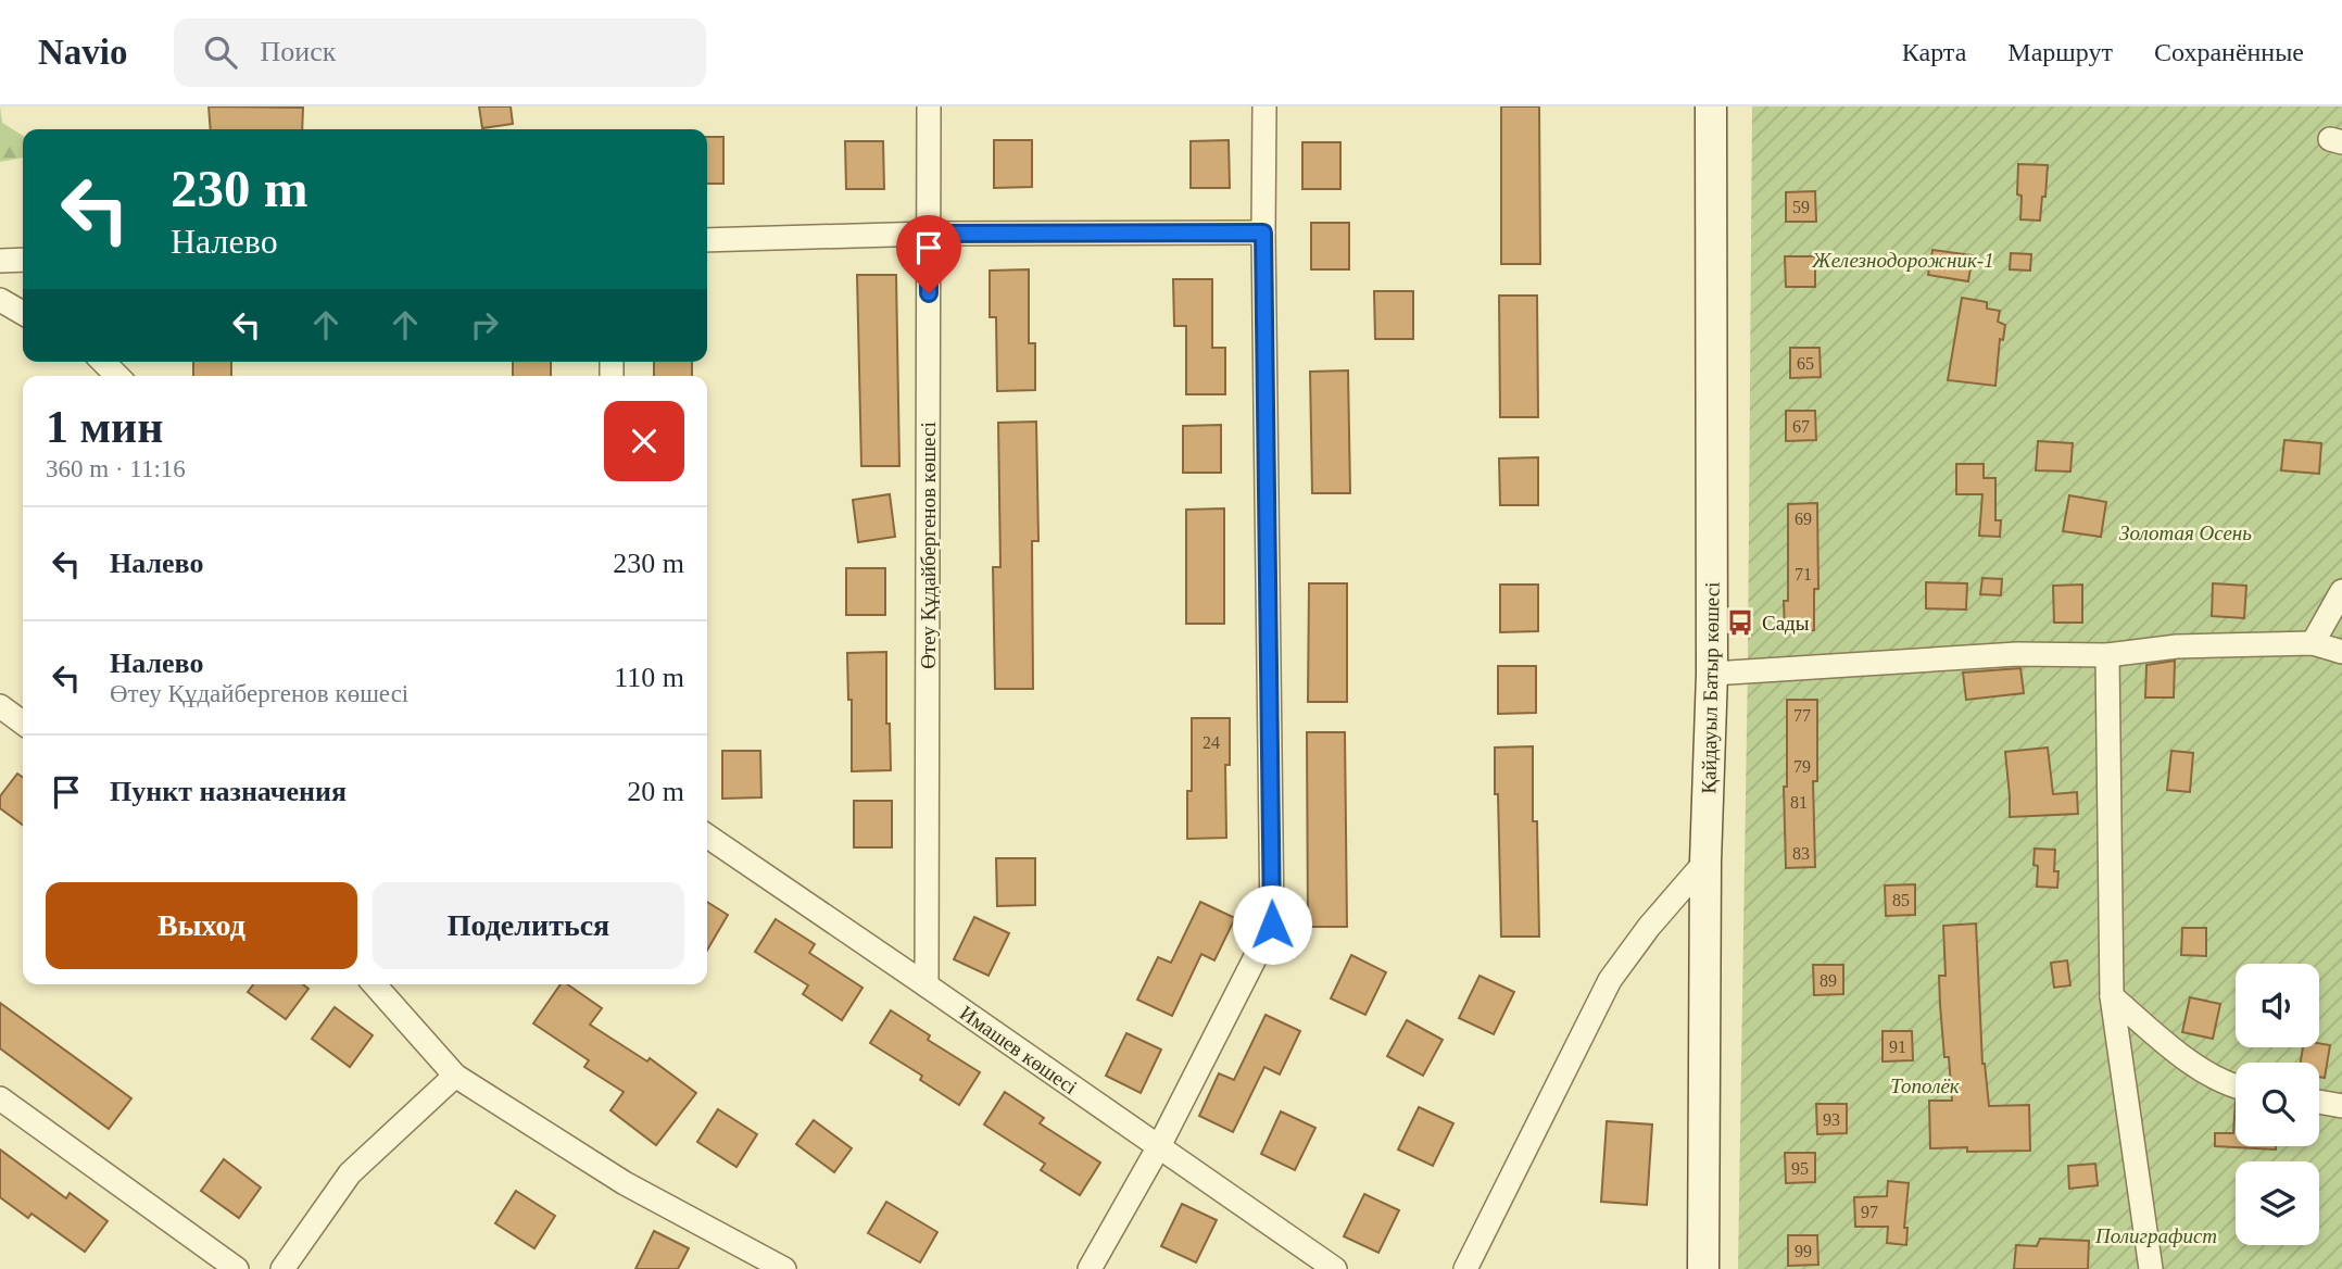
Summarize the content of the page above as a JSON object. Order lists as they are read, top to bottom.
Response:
{
  "streets": {
    "street": ["Өтеу Құдайбергенов көшесі", "Қайдауыл Батыр көшесі", "Имашев көшесі"]
  },
  "crossings": [
    ["Өтеу Құдайбергенов көшесі", "Имашев көшесі"]
  ],
  "parks": [
    "Железнодорожник-1",
    "Золотая Осень",
    "Тополёк",
    "Полиграфист"
  ],
  "places": {
    "bus stop": ["Сады"]
  },
  "house_numbers": [
    "59",
    "65",
    "67",
    "69",
    "71",
    "77",
    "24",
    "79",
    "81",
    "83",
    "85",
    "89",
    "91",
    "93",
    "95",
    "97",
    "99"
  ],
  "page": {
    "header": "Navio",
    "search": "Поиск",
    "nav": ["Карта", "Маршрут", "Сохранённые"],
    "turn": ["230 m", "Налево"],
    "heading": ["1 мин", "360 m · 11:16"],
    "list": [
      {
        "name": "Налево",
        "value": "230 m"
      },
      {
        "name": "Налево",
        "note": "Өтеу Құдайбергенов көшесі",
        "value": "110 m"
      },
      {
        "name": "Пункт назначения",
        "value": "20 m"
      }
    ],
    "buttons": ["Выход", "Поделиться"]
  }
}
